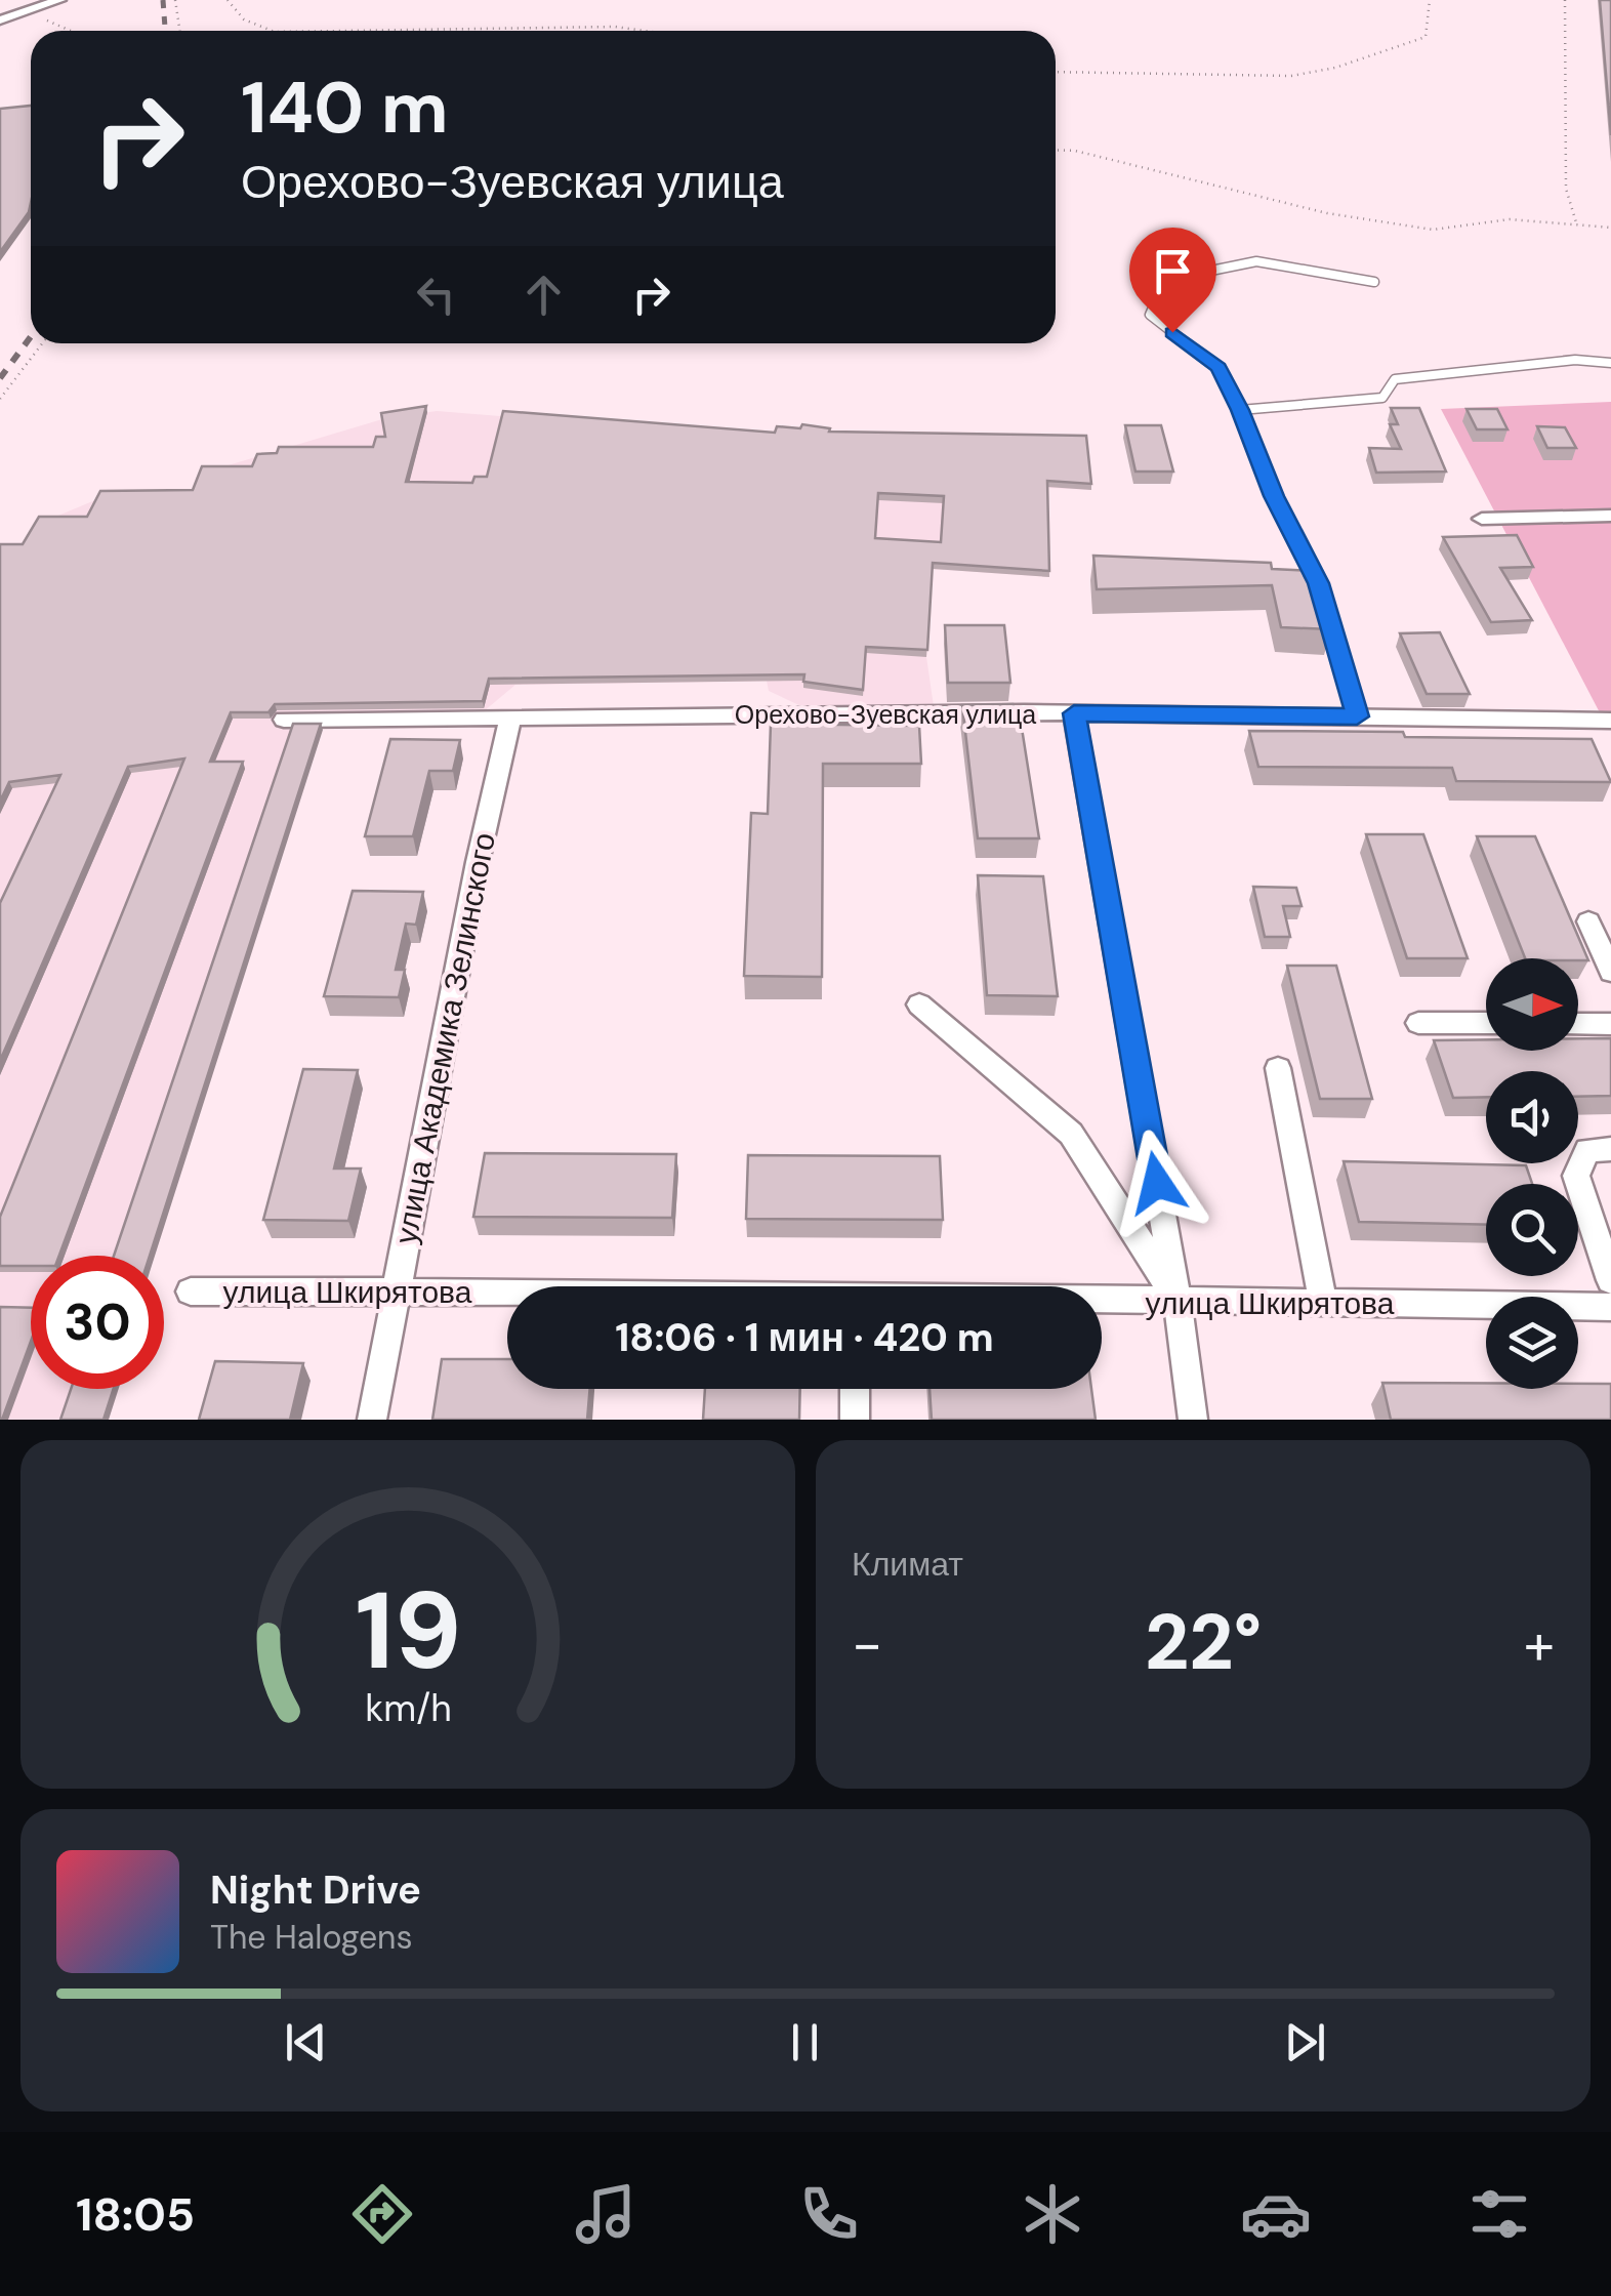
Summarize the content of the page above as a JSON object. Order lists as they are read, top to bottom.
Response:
{
  "streets": {
    "street": ["Орехово-Зуевская улица", "улица Академика Зелинского", "улица Шкирятова"]
  },
  "crossings": [
    ["Орехово-Зуевская улица", "улица Академика Зелинского"],
    ["улица Академика Зелинского", "улица Шкирятова"]
  ],
  "north": "right",
  "page": {
    "turn": ["140 m", "Орехово-Зуевская улица"],
    "limit": "30",
    "trip": "18:06 · 1 мин · 420 m",
    "tile": "Климат",
    "heat": ["−", "22°", "+"],
    "song": ["Night Drive", "The Halogens"],
    "tabs": "18:05",
    "gauge": ["19", "km/h"]
  }
}
